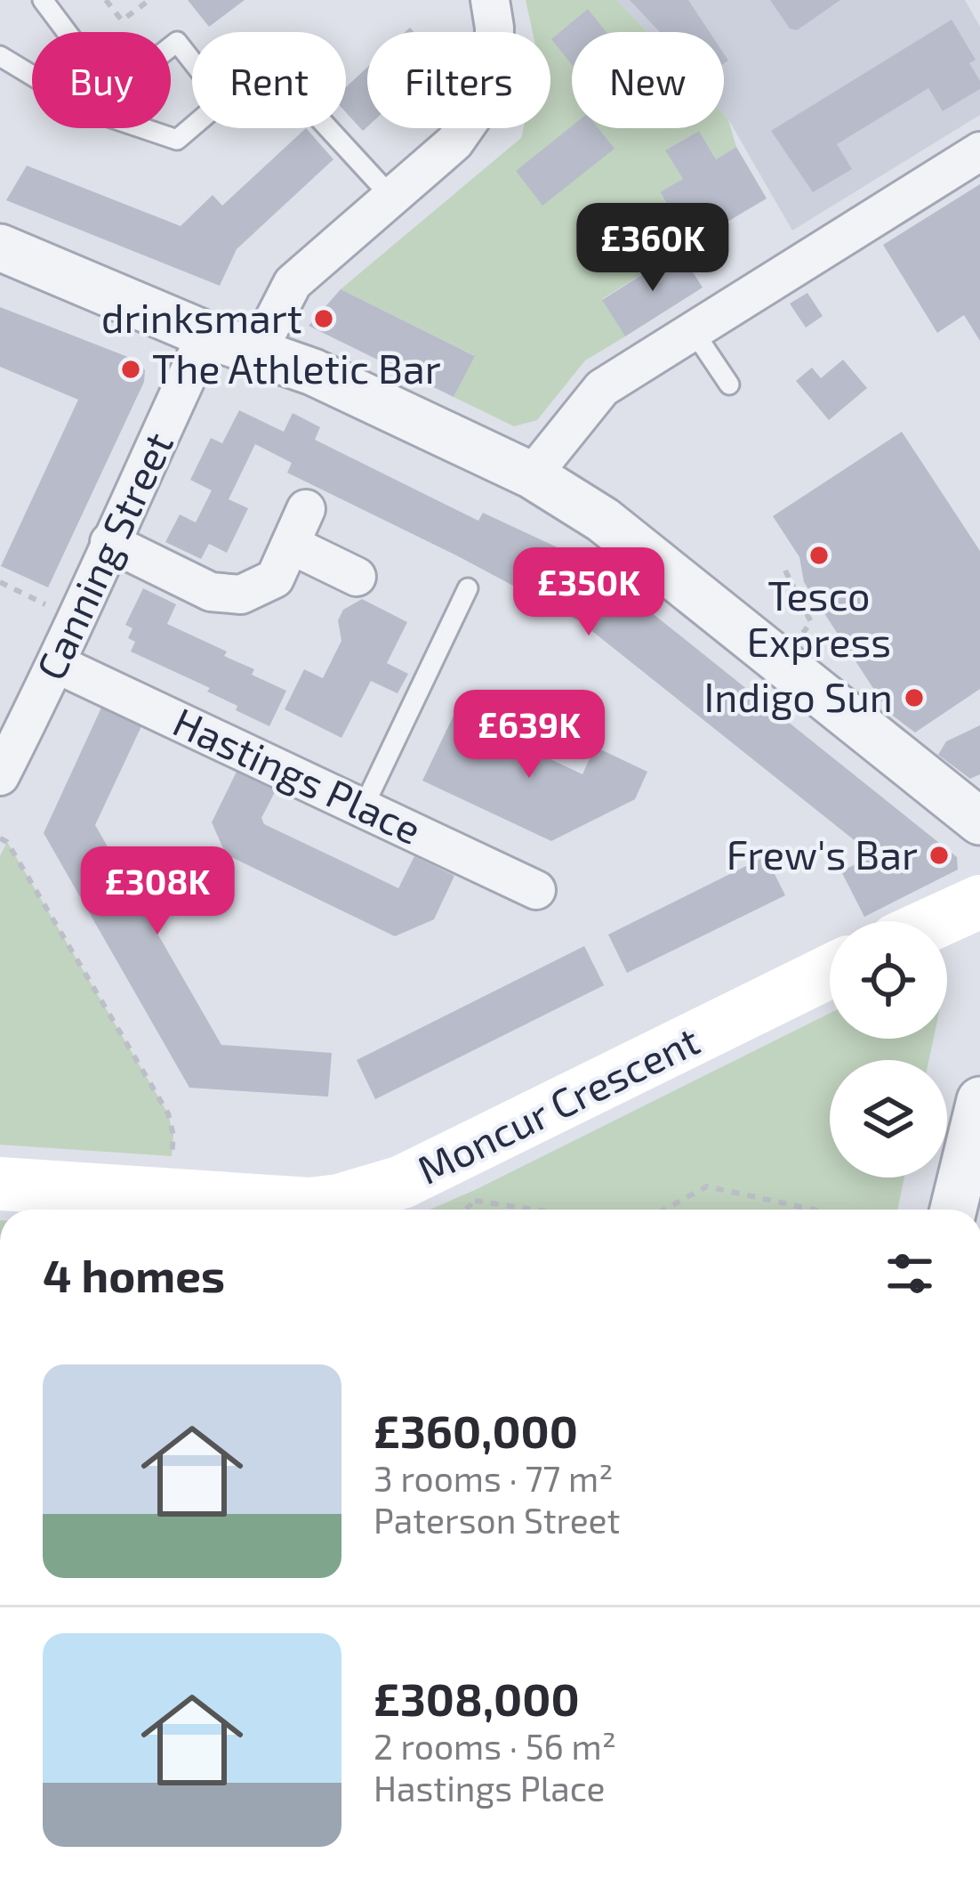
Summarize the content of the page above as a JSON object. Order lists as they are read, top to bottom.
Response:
{
  "streets": {
    "main road": ["Moncur Crescent"],
    "street": ["Canning Street", "Hastings Place"]
  },
  "crossings": [
    ["Canning Street", "Hastings Place"]
  ],
  "places": [
    "drinksmart",
    "The Athletic Bar",
    "Tesco Express",
    "Indigo Sun",
    "Frew's Bar"
  ],
  "page": {
    "chip": [
      "Buy",
      "Rent",
      "Filters",
      "New"
    ],
    "price": [
      "£360K",
      "£350K",
      "£639K",
      "£308K"
    ],
    "heading": "4 homes",
    "list": [
      {
        "name": "£360,000",
        "note": "3 rooms · 77 m² · Paterson Street"
      },
      {
        "name": "£308,000",
        "note": "2 rooms · 56 m² · Hastings Place"
      }
    ]
  }
}
